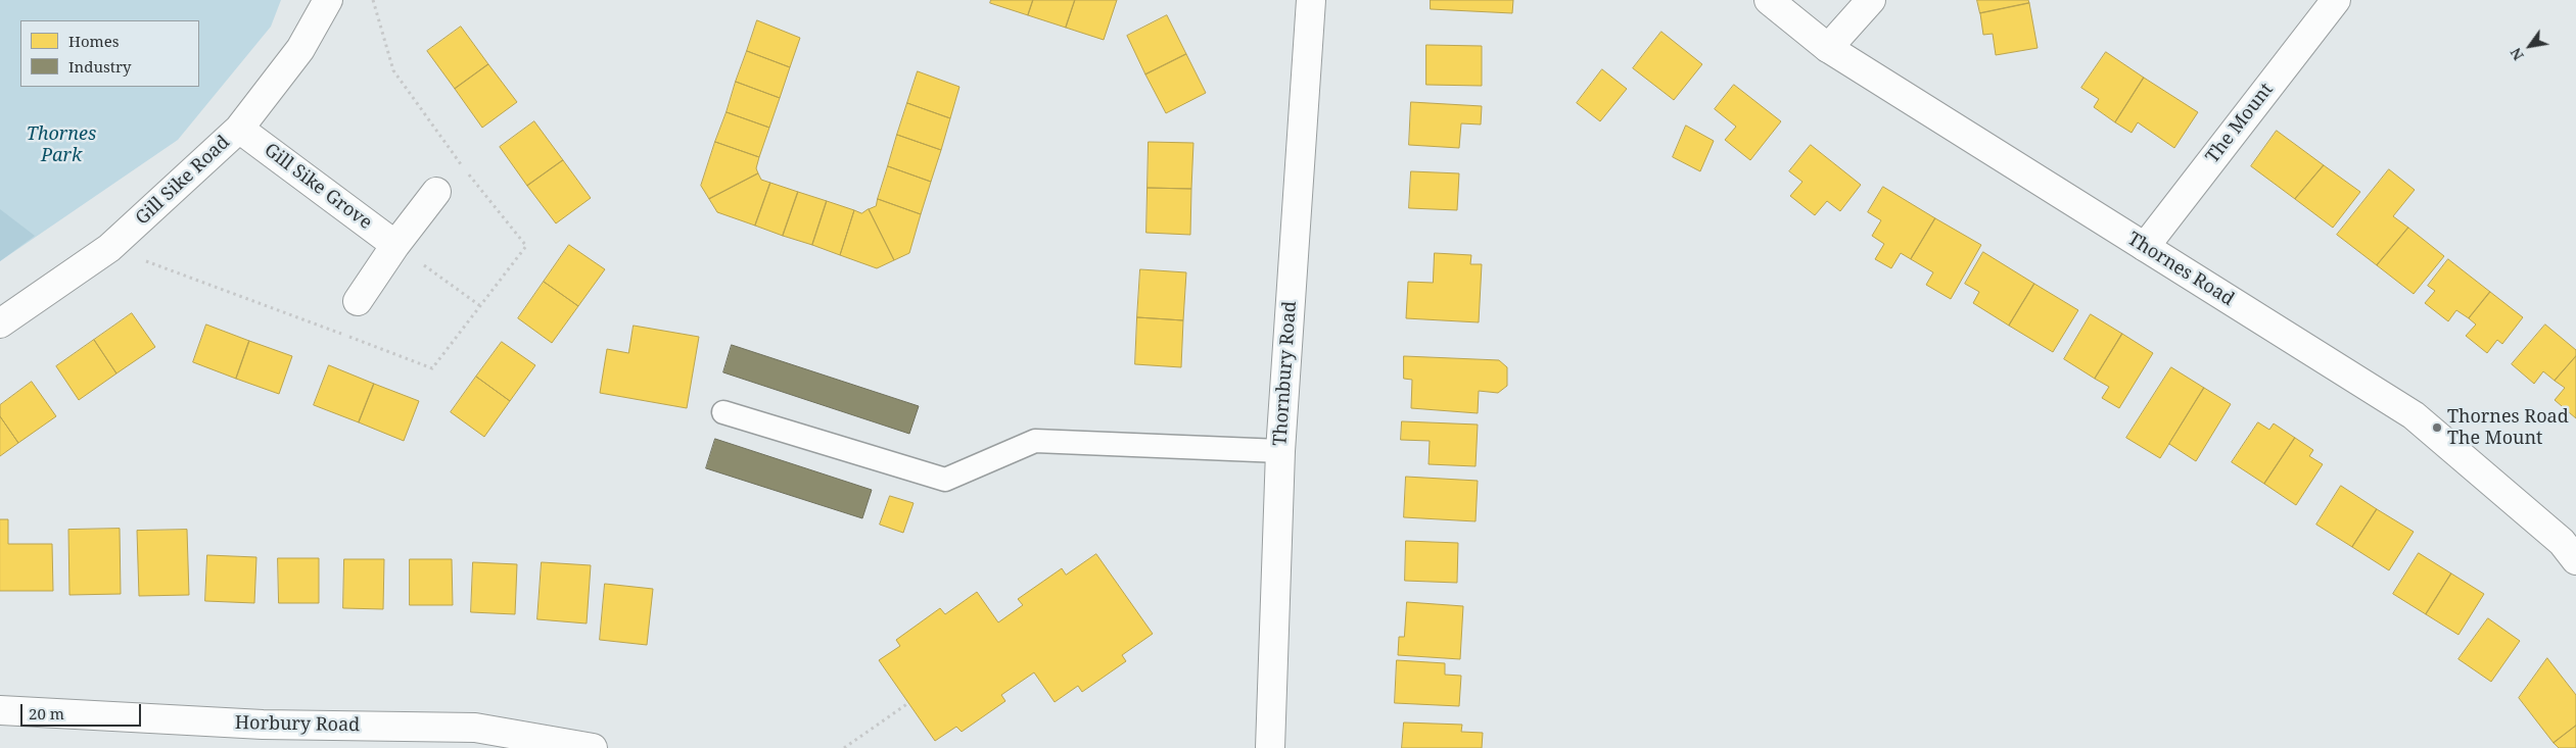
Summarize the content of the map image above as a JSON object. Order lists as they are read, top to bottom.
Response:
{
  "streets": {
    "main road": [
      "The Mount",
      "Gill Sike Road",
      "Gill Sike Grove",
      "Thornes Road",
      "Thornbury Road",
      "Horbury Road"
    ]
  },
  "crossings": [
    ["The Mount", "Thornes Road"],
    ["Gill Sike Road", "Gill Sike Grove"]
  ],
  "parks": ["Thornes Park"],
  "places": ["Thornes Road The Mount"],
  "legend": ["Homes", "Industry"],
  "scale_bar": "20 m",
  "north": "bottom left"
}
